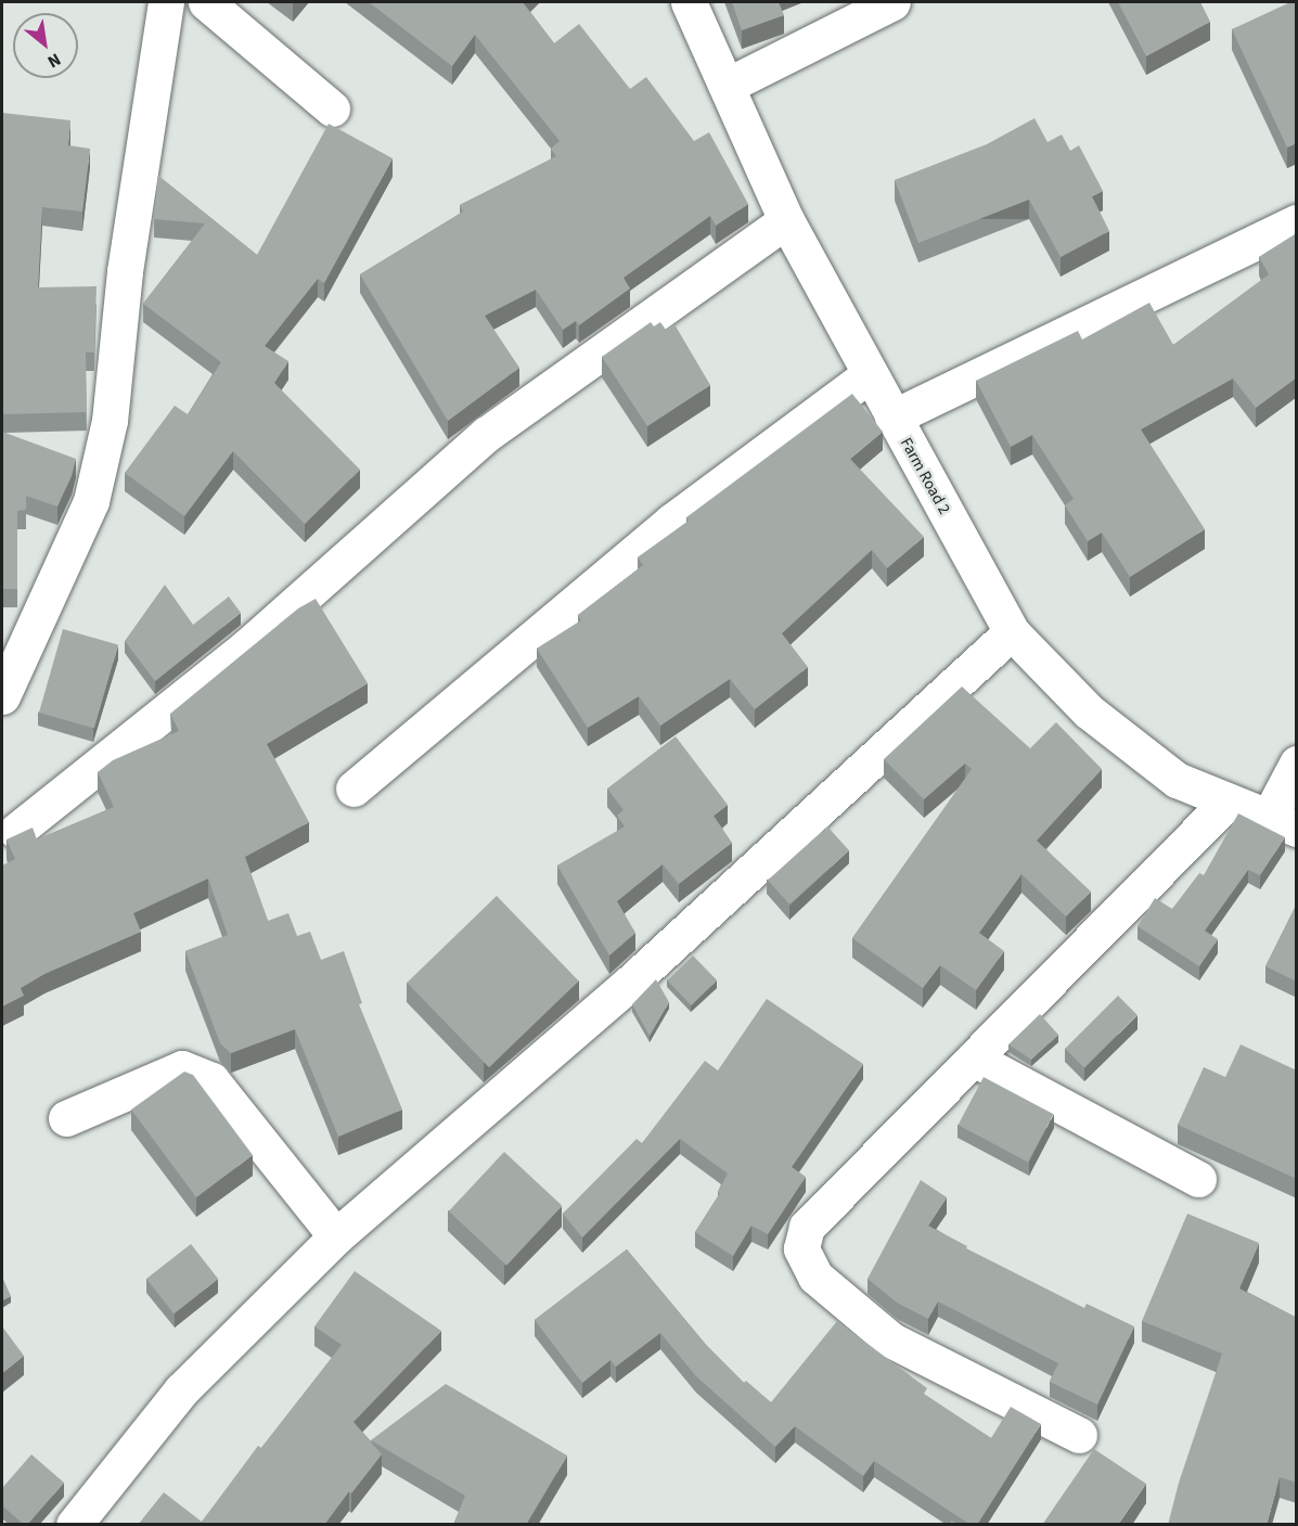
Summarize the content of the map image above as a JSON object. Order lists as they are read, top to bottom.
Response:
{
  "streets": {
    "street": ["Farm Road 2"]
  },
  "north": "bottom right"
}
